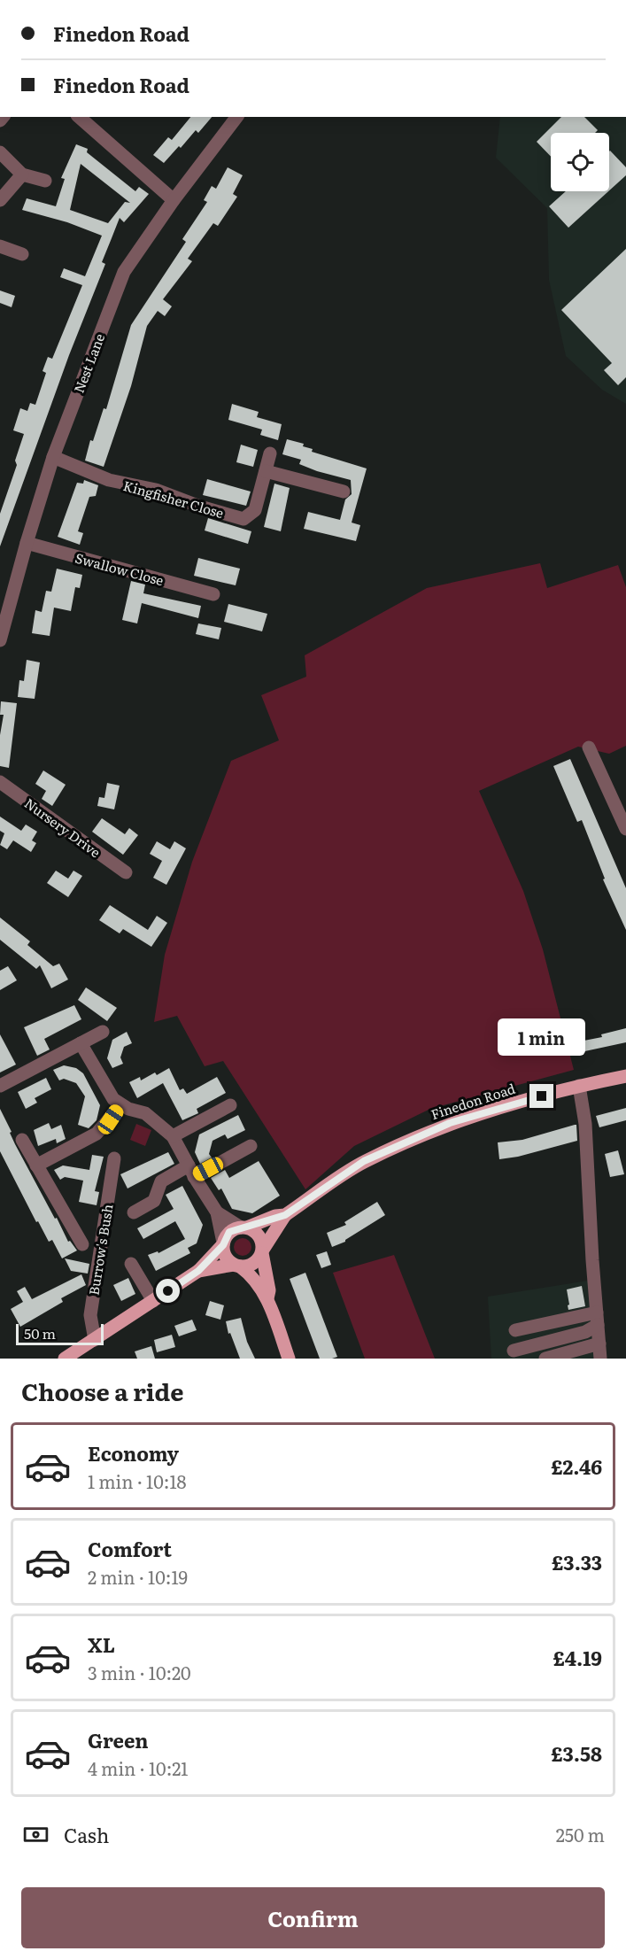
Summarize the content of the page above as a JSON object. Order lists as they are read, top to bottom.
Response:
{
  "streets": {
    "main road": ["Finedon Road"],
    "street": [
      "Nest Lane",
      "Kingfisher Close",
      "Swallow Close",
      "Nursery Drive",
      "Burrow's Bush"
    ]
  },
  "crossings": [
    ["Nest Lane", "Kingfisher Close"],
    ["Nest Lane", "Swallow Close"]
  ],
  "scale_bar": "50 m",
  "page": {
    "banner": ["Finedon Road", "Finedon Road"],
    "bubble": "1 min",
    "scale": "50 m",
    "heading": "Choose a ride",
    "list": [
      {
        "name": "Economy",
        "note": "1 min · 10:18",
        "value": "£2.46"
      },
      {
        "name": "Comfort",
        "note": "2 min · 10:19",
        "value": "£3.33"
      },
      {
        "name": "XL",
        "note": "3 min · 10:20",
        "value": "£4.19"
      },
      {
        "name": "Green",
        "note": "4 min · 10:21",
        "value": "£3.58"
      }
    ],
    "pay": ["Cash", "250 m"],
    "buttons": "Confirm"
  }
}
